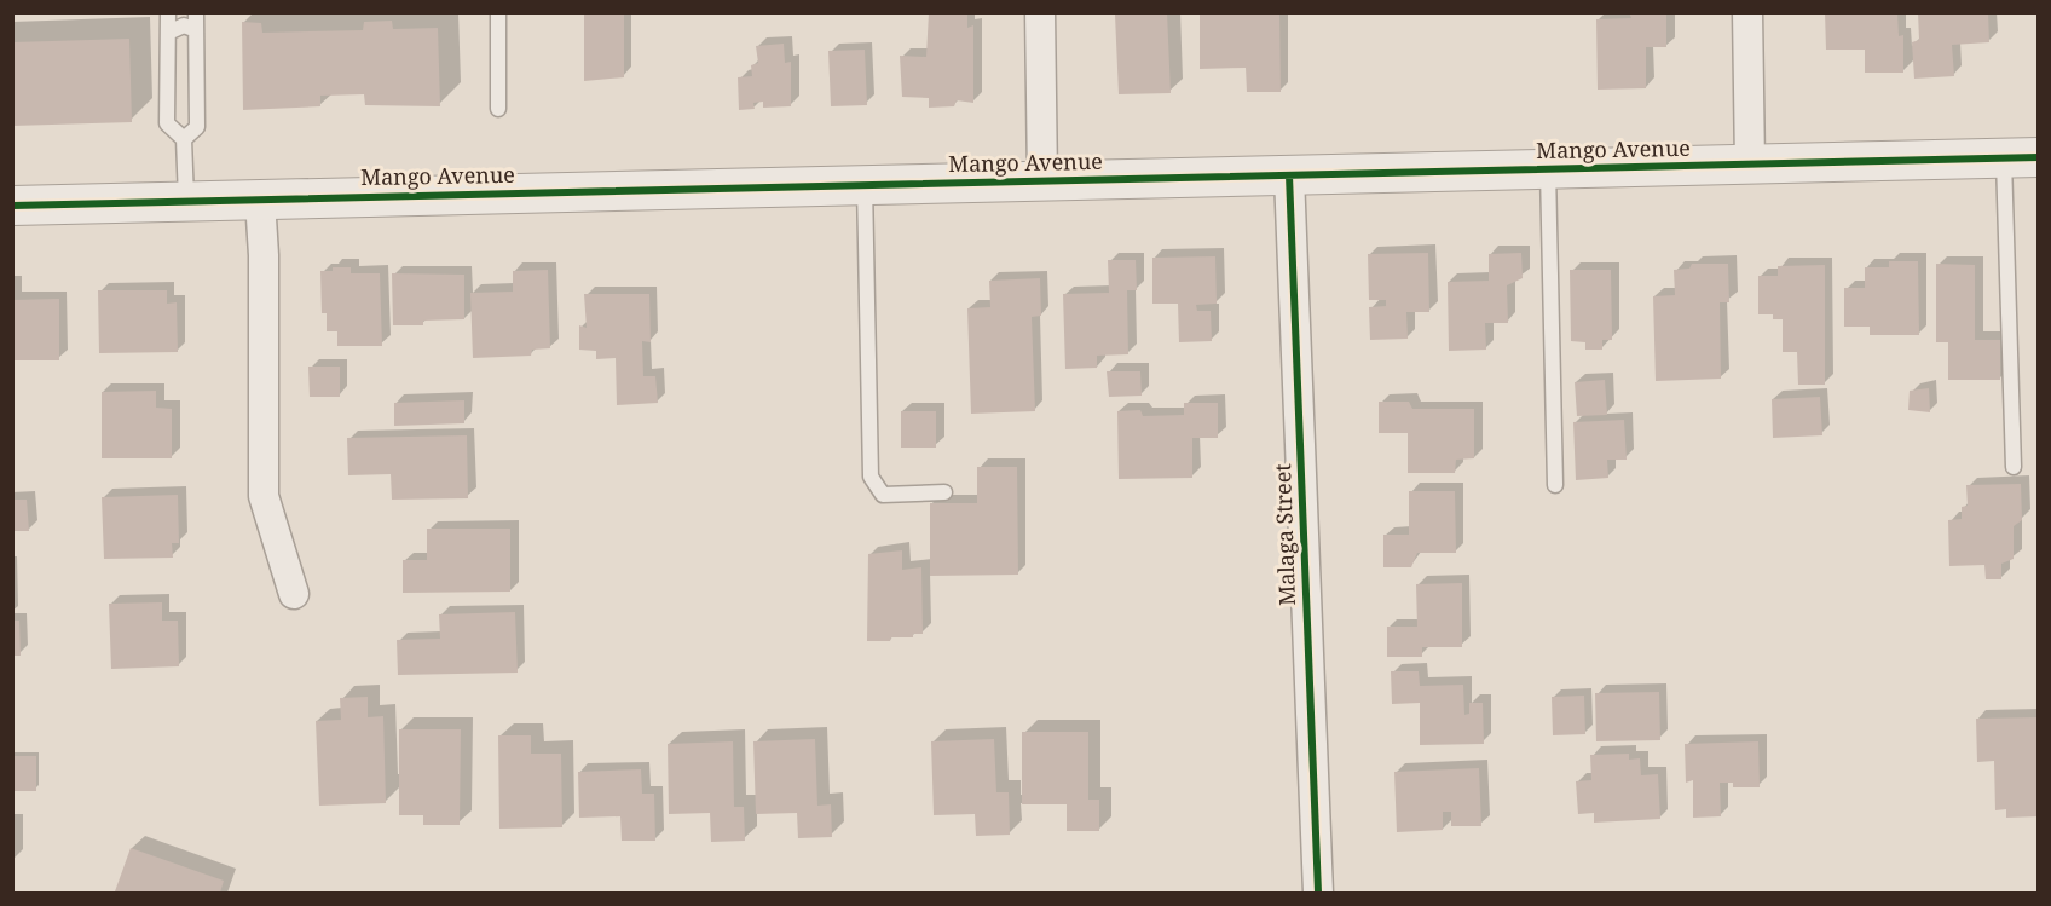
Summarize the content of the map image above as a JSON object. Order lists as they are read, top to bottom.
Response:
{
  "streets": {
    "street": ["Mango Avenue", "Malaga Street"]
  },
  "crossings": [
    ["Mango Avenue", "Malaga Street"]
  ]
}
